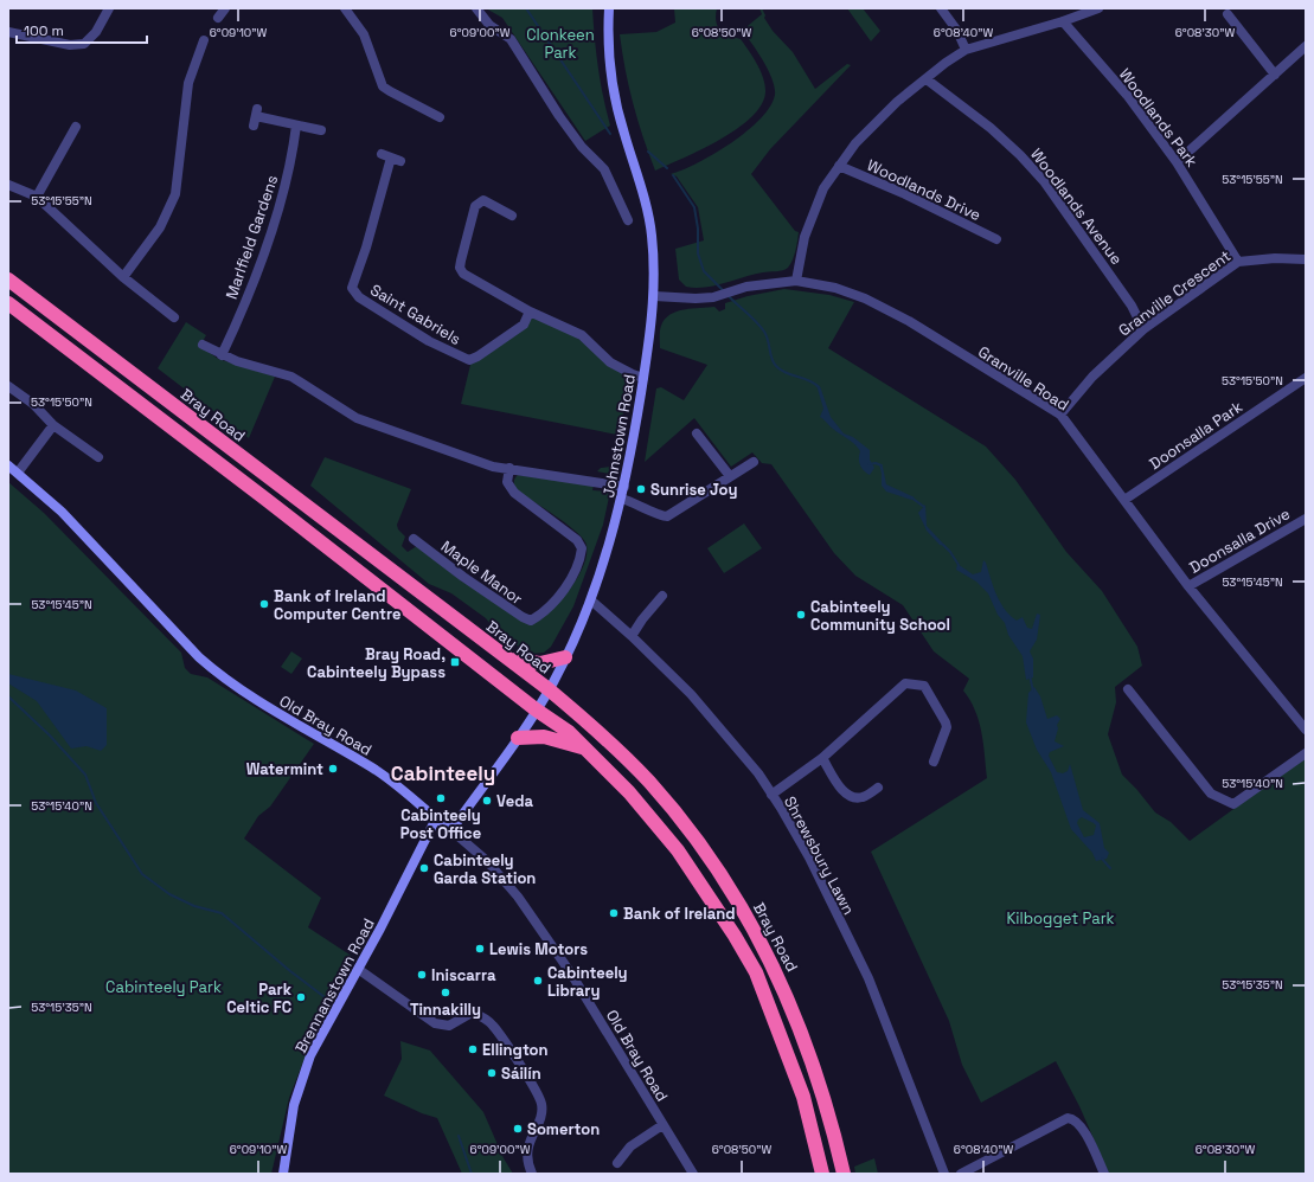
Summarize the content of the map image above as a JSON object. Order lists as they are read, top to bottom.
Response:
{
  "streets": {
    "highway": ["Bray Road"],
    "street": [
      "Woodlands Park",
      "Woodlands Drive",
      "Woodlands Avenue",
      "Marlfield Gardens",
      "Granville Crescent",
      "Saint Gabriels",
      "Granville Road",
      "Doonsalla Park",
      "Johnstown Road",
      "Doonsalla Drive",
      "Maple Manor",
      "Old Bray Road",
      "Shrewsbury Lawn",
      "Brennanstown Road"
    ]
  },
  "crossings": [
    ["Woodlands Park", "Granville Crescent"],
    ["Woodlands Avenue", "Granville Crescent"],
    ["Granville Crescent", "Granville Road"],
    ["Granville Road", "Doonsalla Park"],
    ["Granville Road", "Johnstown Road"],
    ["Granville Road", "Doonsalla Drive"],
    ["Bray Road", "Johnstown Road"],
    ["Johnstown Road", "Old Bray Road"],
    ["Johnstown Road", "Shrewsbury Lawn"],
    ["Old Bray Road", "Brennanstown Road"]
  ],
  "districts": ["Cabinteely"],
  "parks": ["Clonkeen Park", "Kilbogget Park", "Cabinteely Park"],
  "places": {
    "other": [
      "Sunrise Joy",
      "Bank of Ireland Computer Centre",
      "Cabinteely Community School",
      "Watermint",
      "Cabinteely Post Office",
      "Veda",
      "Cabinteely Garda Station",
      "Bank of Ireland",
      "Lewis Motors",
      "Iniscarra",
      "Cabinteely Library",
      "Tinnakilly",
      "Park Celtic FC",
      "Ellington",
      "Sáilín",
      "Somerton"
    ],
    "transit": ["Bray Road, Cabinteely Bypass"]
  },
  "scale_bar": "100 m",
  "coordinates": [
    "6°09'10\"W",
    "6°09'00\"W",
    "6°08'50\"W",
    "6°08'40\"W",
    "6°08'30\"W",
    "53°15'55\"N",
    "53°15'50\"N",
    "53°15'45\"N",
    "53°15'40\"N",
    "53°15'35\"N"
  ]
}
